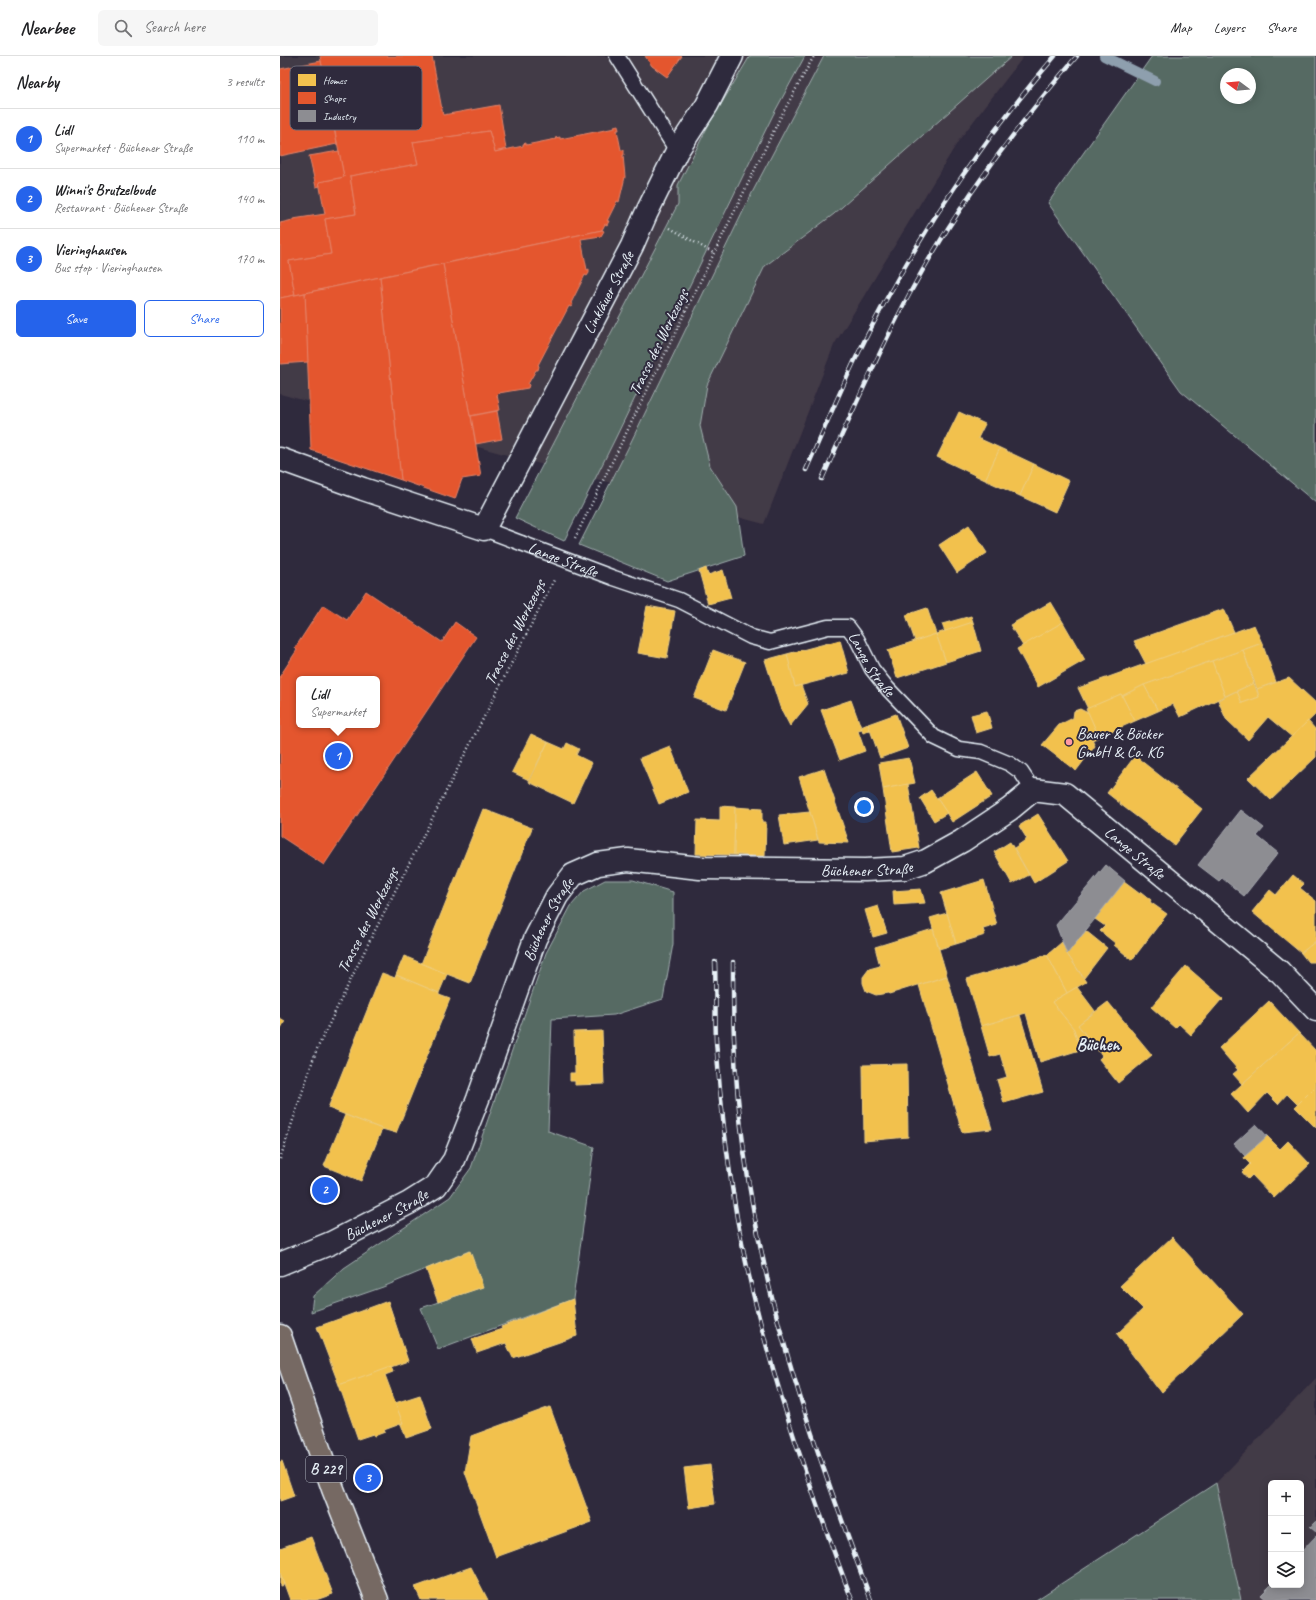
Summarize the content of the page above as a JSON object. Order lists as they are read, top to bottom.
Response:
{
  "streets": {
    "main road": ["B 229"],
    "street": ["Linkläuer Straße", "Lange Straße", "Büchener Straße"],
    "path": ["Trasse des Werkzeugs"]
  },
  "crossings": [
    ["Linkläuer Straße", "Lange Straße"],
    ["Lange Straße", "Büchener Straße"]
  ],
  "districts": ["Büchen"],
  "places": ["Bauer & Böcker GmbH & Co. KG"],
  "legend": ["Homes", "Shops", "Industry"],
  "north": "left",
  "page": {
    "header": "Nearbee",
    "search": "Search here",
    "nav": ["Map", "Layers", "Share"],
    "heading": ["Nearby", "3 results"],
    "list": [
      {
        "mark": "1",
        "name": "Lidl",
        "note": "Supermarket · Büchener Straße",
        "value": "110 m"
      },
      {
        "mark": "2",
        "name": "Winni's Brutzelbude",
        "note": "Restaurant · Büchener Straße",
        "value": "140 m"
      },
      {
        "mark": "3",
        "name": "Vieringhausen",
        "note": "Bus stop · Vieringhausen",
        "value": "170 m"
      }
    ],
    "buttons": ["Save", "Share"],
    "popup": ["Lidl", "Supermarket"],
    "pins": ["1", "2", "3"],
    "map_buttons": ["+", "−"]
  }
}
